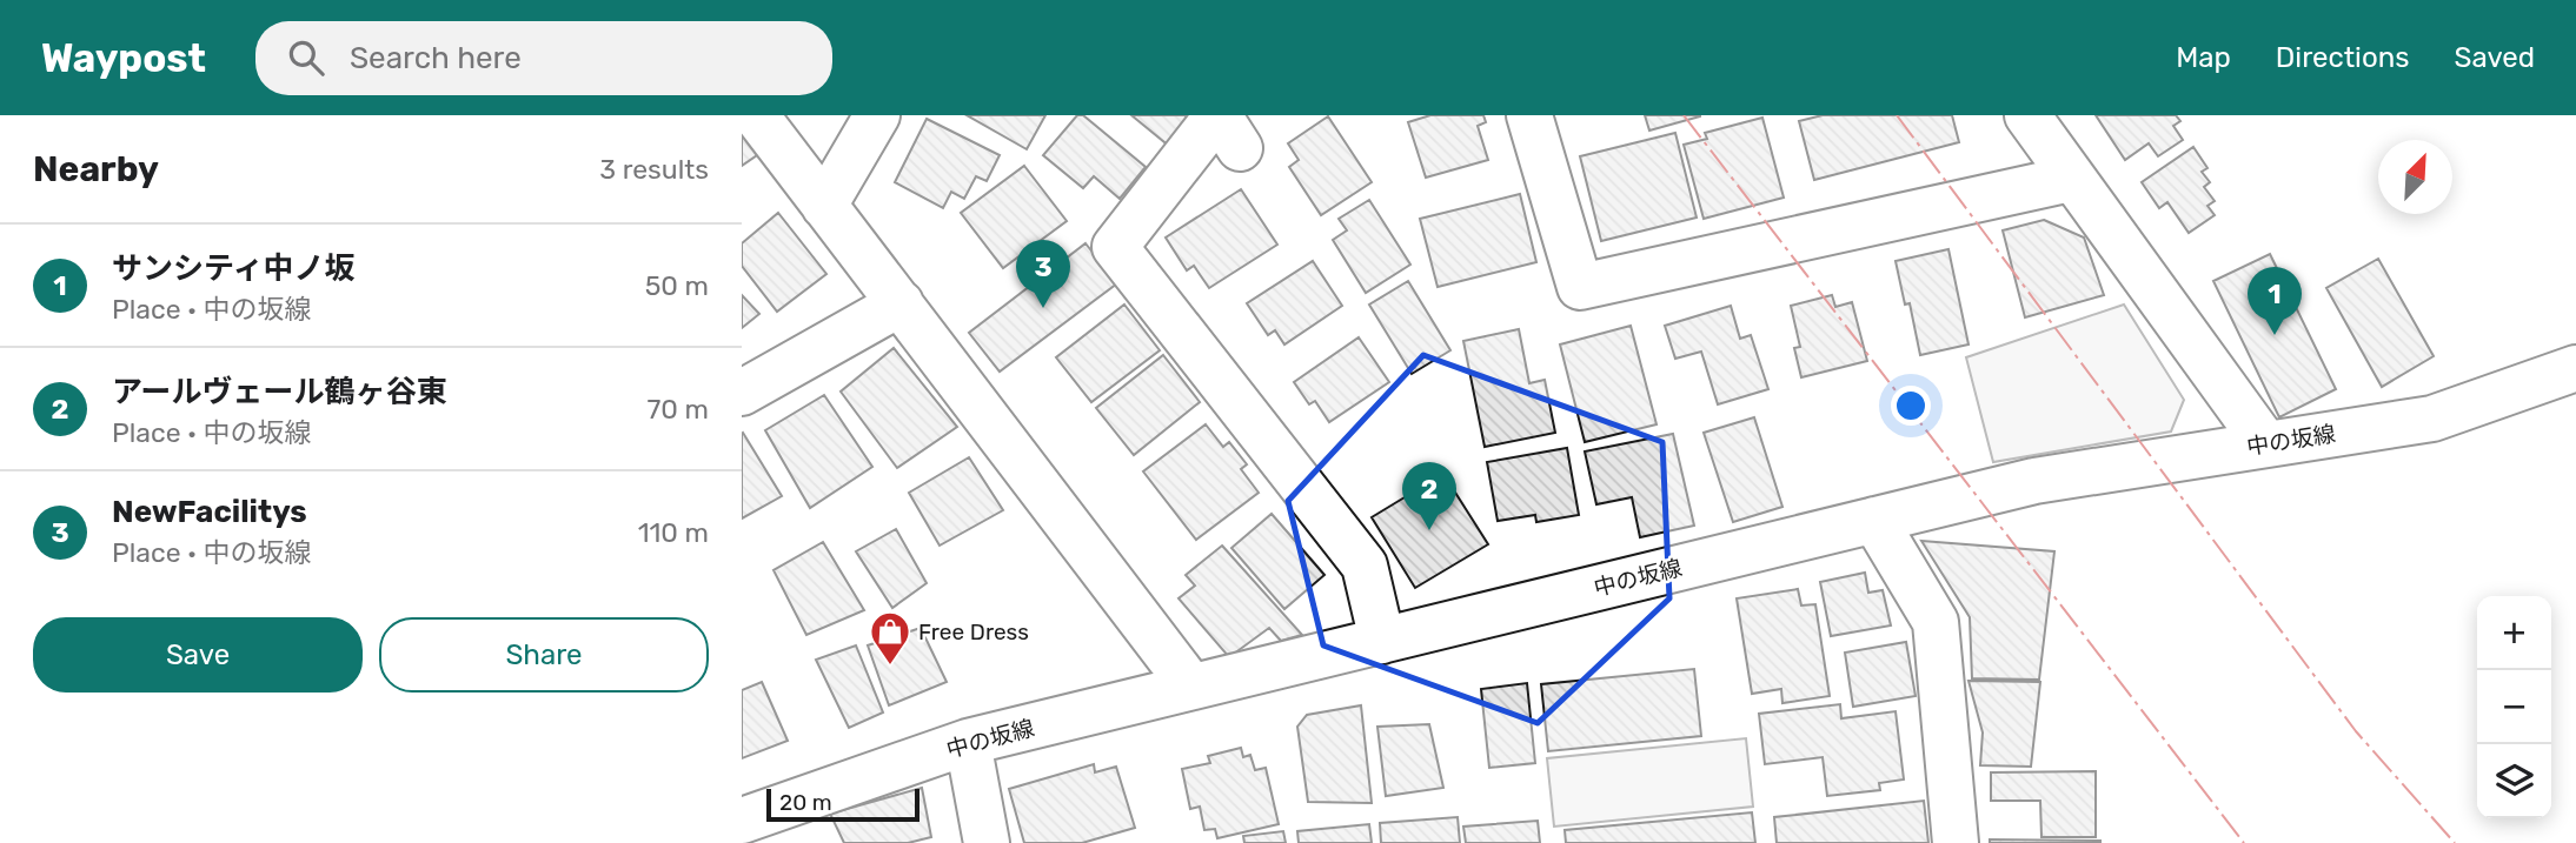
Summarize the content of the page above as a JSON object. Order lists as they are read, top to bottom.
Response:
{
  "streets": {
    "street": ["中の坂線"]
  },
  "places": {
    "shop": ["Free Dress"]
  },
  "scale_bar": "20 m",
  "north": "top right",
  "page": {
    "header": "Waypost",
    "search": "Search here",
    "nav": ["Map", "Directions", "Saved"],
    "heading": ["Nearby", "3 results"],
    "list": [
      {
        "mark": "1",
        "name": "サンシティ中ノ坂",
        "note": "Place · 中の坂線",
        "value": "50 m"
      },
      {
        "mark": "2",
        "name": "アールヴェール鶴ヶ谷東",
        "note": "Place · 中の坂線",
        "value": "70 m"
      },
      {
        "mark": "3",
        "name": "NewFacilitys",
        "note": "Place · 中の坂線",
        "value": "110 m"
      }
    ],
    "pins": ["3", "1", "2"],
    "buttons": ["Save", "Share"],
    "map_buttons": ["+", "−"],
    "scale": "20 m"
  }
}
